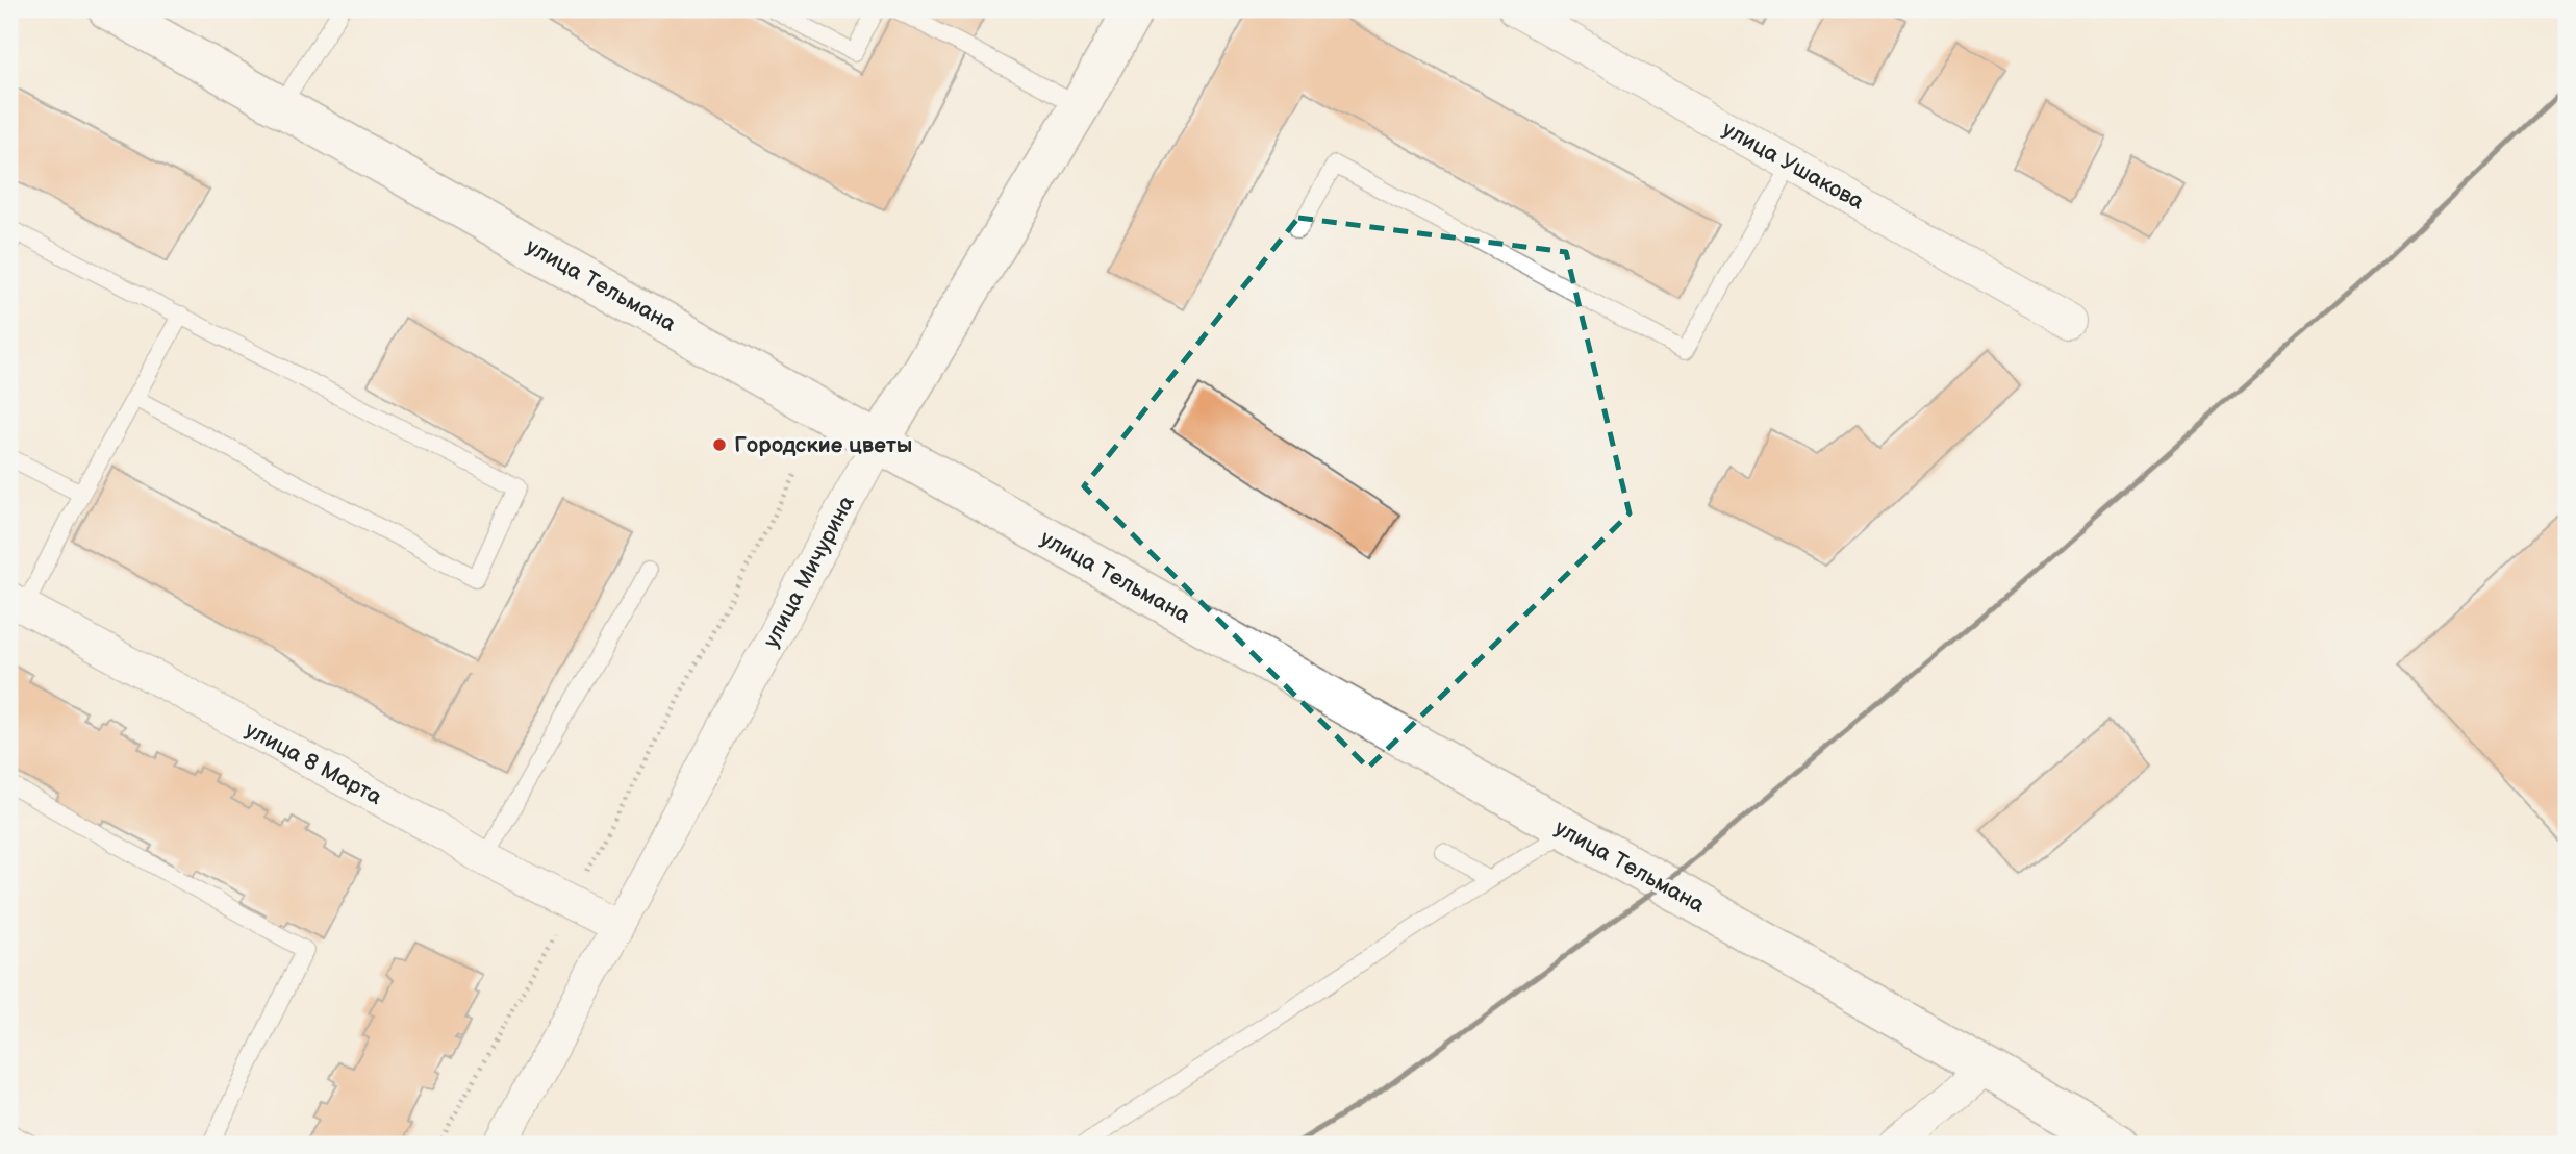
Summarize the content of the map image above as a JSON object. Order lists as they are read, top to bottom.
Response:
{
  "streets": {
    "street": [
      "улица Ушакова",
      "улица Тельмана",
      "улица Мичурина",
      "улица 8 Марта"
    ]
  },
  "crossings": [
    ["улица Тельмана", "улица Мичурина"],
    ["улица Мичурина", "улица 8 Марта"]
  ],
  "places": ["Городские цветы"]
}
